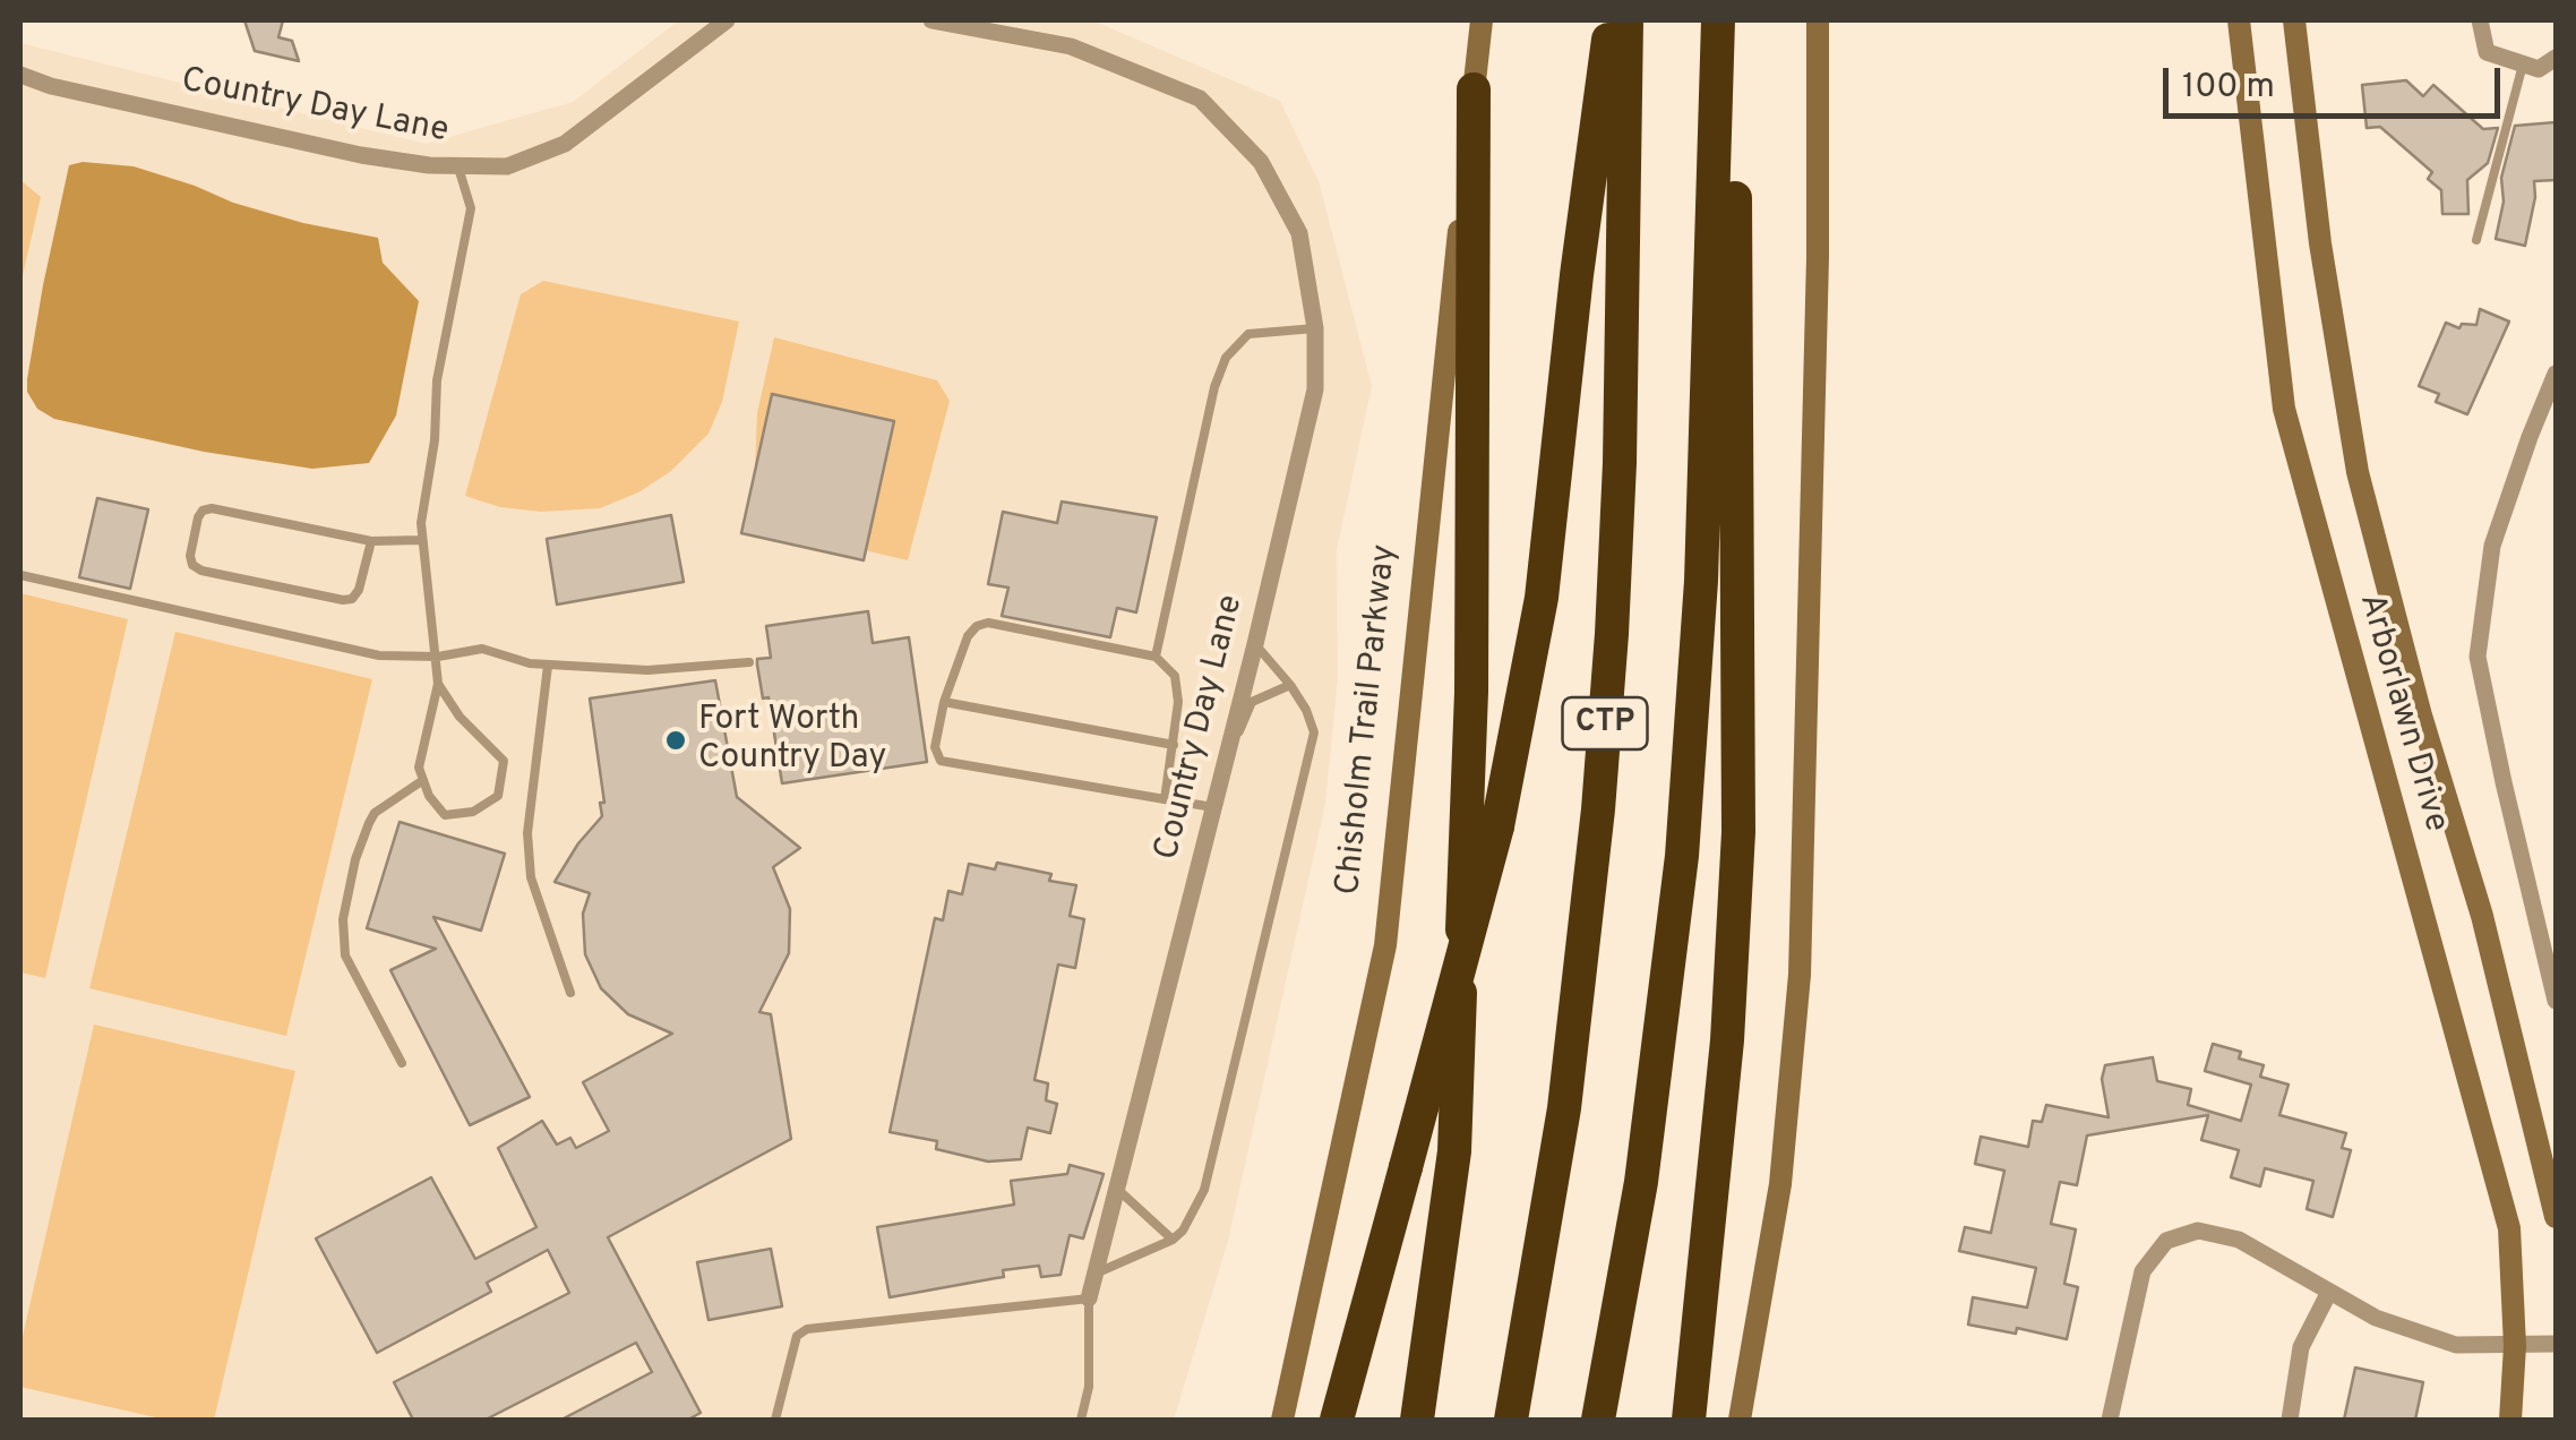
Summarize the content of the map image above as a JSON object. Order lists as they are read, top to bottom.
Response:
{
  "streets": {
    "highway": ["CTP"],
    "main road": ["Arborlawn Drive", "Chisholm Trail Parkway"],
    "street": ["Country Day Lane"]
  },
  "places": ["Fort Worth Country Day"],
  "scale_bar": "100 m"
}
